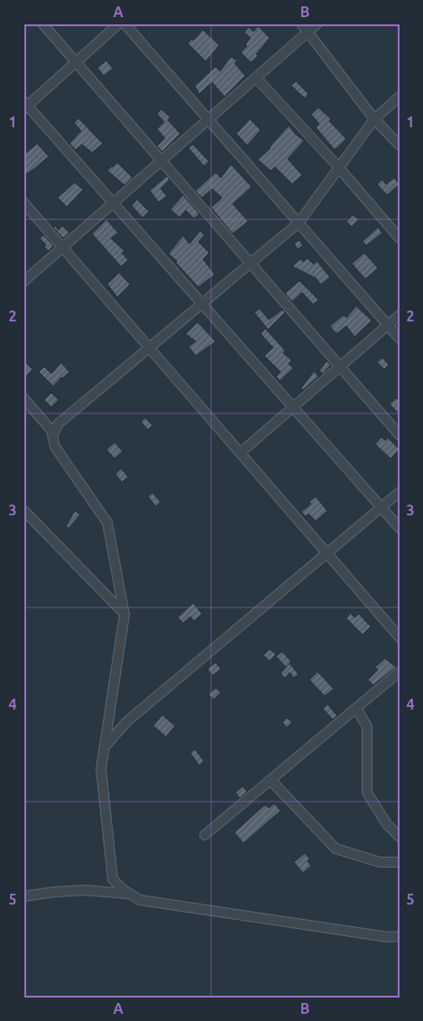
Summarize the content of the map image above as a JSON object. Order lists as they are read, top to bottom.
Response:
{
  "grid": {
    "columns": ["A", "B"],
    "rows": [
      "1",
      "2",
      "3",
      "4",
      "5"
    ]
  }
}
